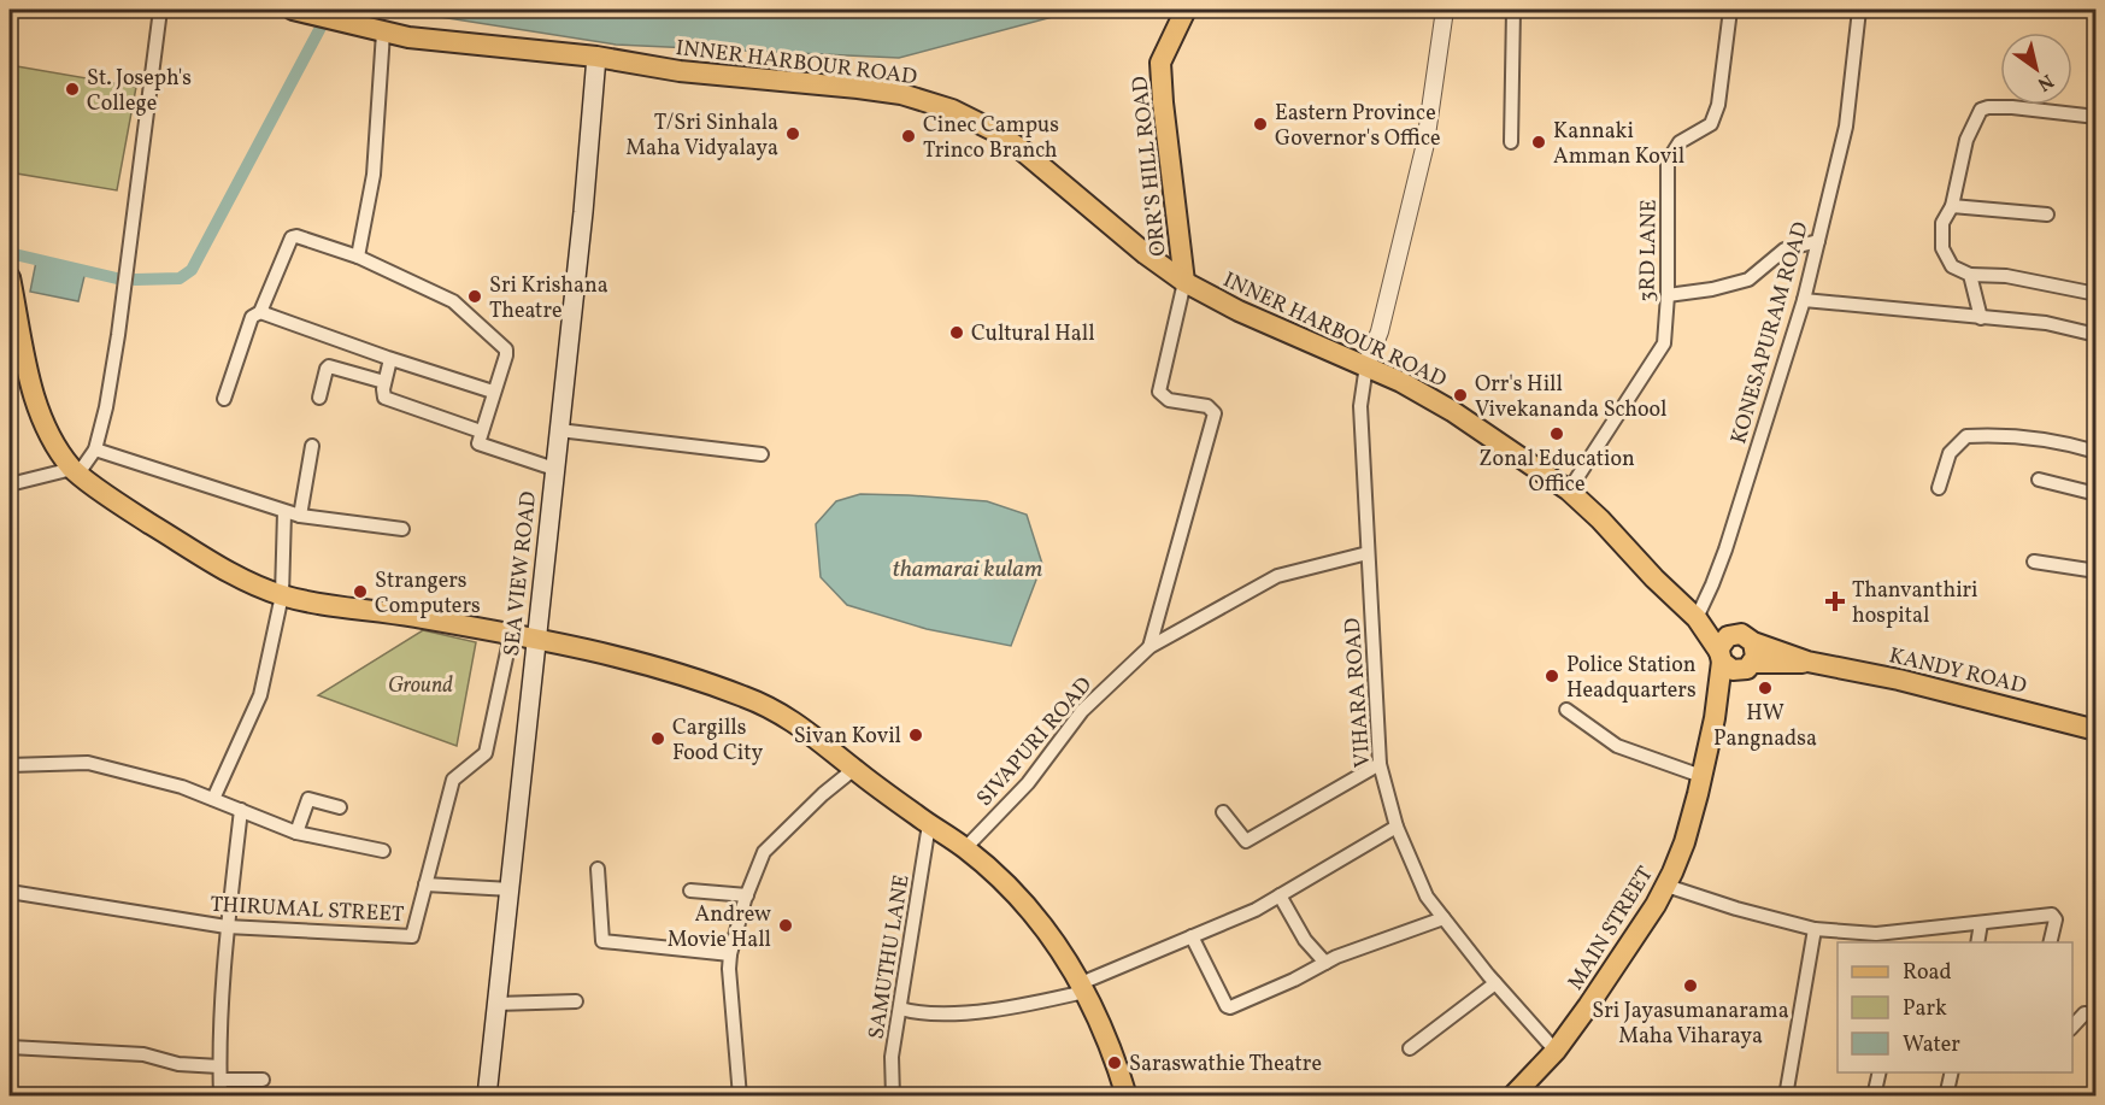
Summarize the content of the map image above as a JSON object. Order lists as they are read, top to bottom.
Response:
{
  "streets": {
    "main road": [
      "INNER HARBOUR ROAD",
      "ORR’S HILL ROAD",
      "SEA VIEW ROAD",
      "KANDY ROAD",
      "MAIN STREET"
    ],
    "street": [
      "3RD LANE",
      "KONESAPURAM ROAD",
      "VIHARA ROAD",
      "SIVAPURI ROAD",
      "THIRUMAL STREET",
      "SAMUTHU LANE"
    ]
  },
  "crossings": [
    ["INNER HARBOUR ROAD", "ORR’S HILL ROAD"],
    ["INNER HARBOUR ROAD", "3RD LANE"],
    ["INNER HARBOUR ROAD", "KONESAPURAM ROAD"],
    ["INNER HARBOUR ROAD", "SEA VIEW ROAD"],
    ["INNER HARBOUR ROAD", "KANDY ROAD"],
    ["INNER HARBOUR ROAD", "VIHARA ROAD"],
    ["INNER HARBOUR ROAD", "MAIN STREET"],
    ["KANDY ROAD", "MAIN STREET"],
    ["VIHARA ROAD", "SIVAPURI ROAD"],
    ["VIHARA ROAD", "MAIN STREET"]
  ],
  "water": ["thamarai kulam"],
  "parks": ["Ground"],
  "places": {
    "other": [
      "St. Joseph's College",
      "Eastern Province Governor's Office",
      "T/Sri Sinhala Maha Vidyalaya",
      "Cinec Campus Trinco Branch",
      "Kannaki Amman Kovil",
      "Sri Krishana Theatre",
      "Cultural Hall",
      "Orr's Hill Vivekananda School",
      "Zonal Education Office",
      "Strangers Computers",
      "Police Station Headquarters",
      "HW Pangnadsa",
      "Sivan Kovil",
      "Cargills Food City",
      "Andrew Movie Hall",
      "Sri Jayasumanarama Maha Viharaya",
      "Saraswathie Theatre"
    ],
    "health": ["Thanvanthiri hospital"]
  },
  "legend": ["Road", "Park", "Water"],
  "north": "bottom right"
}
